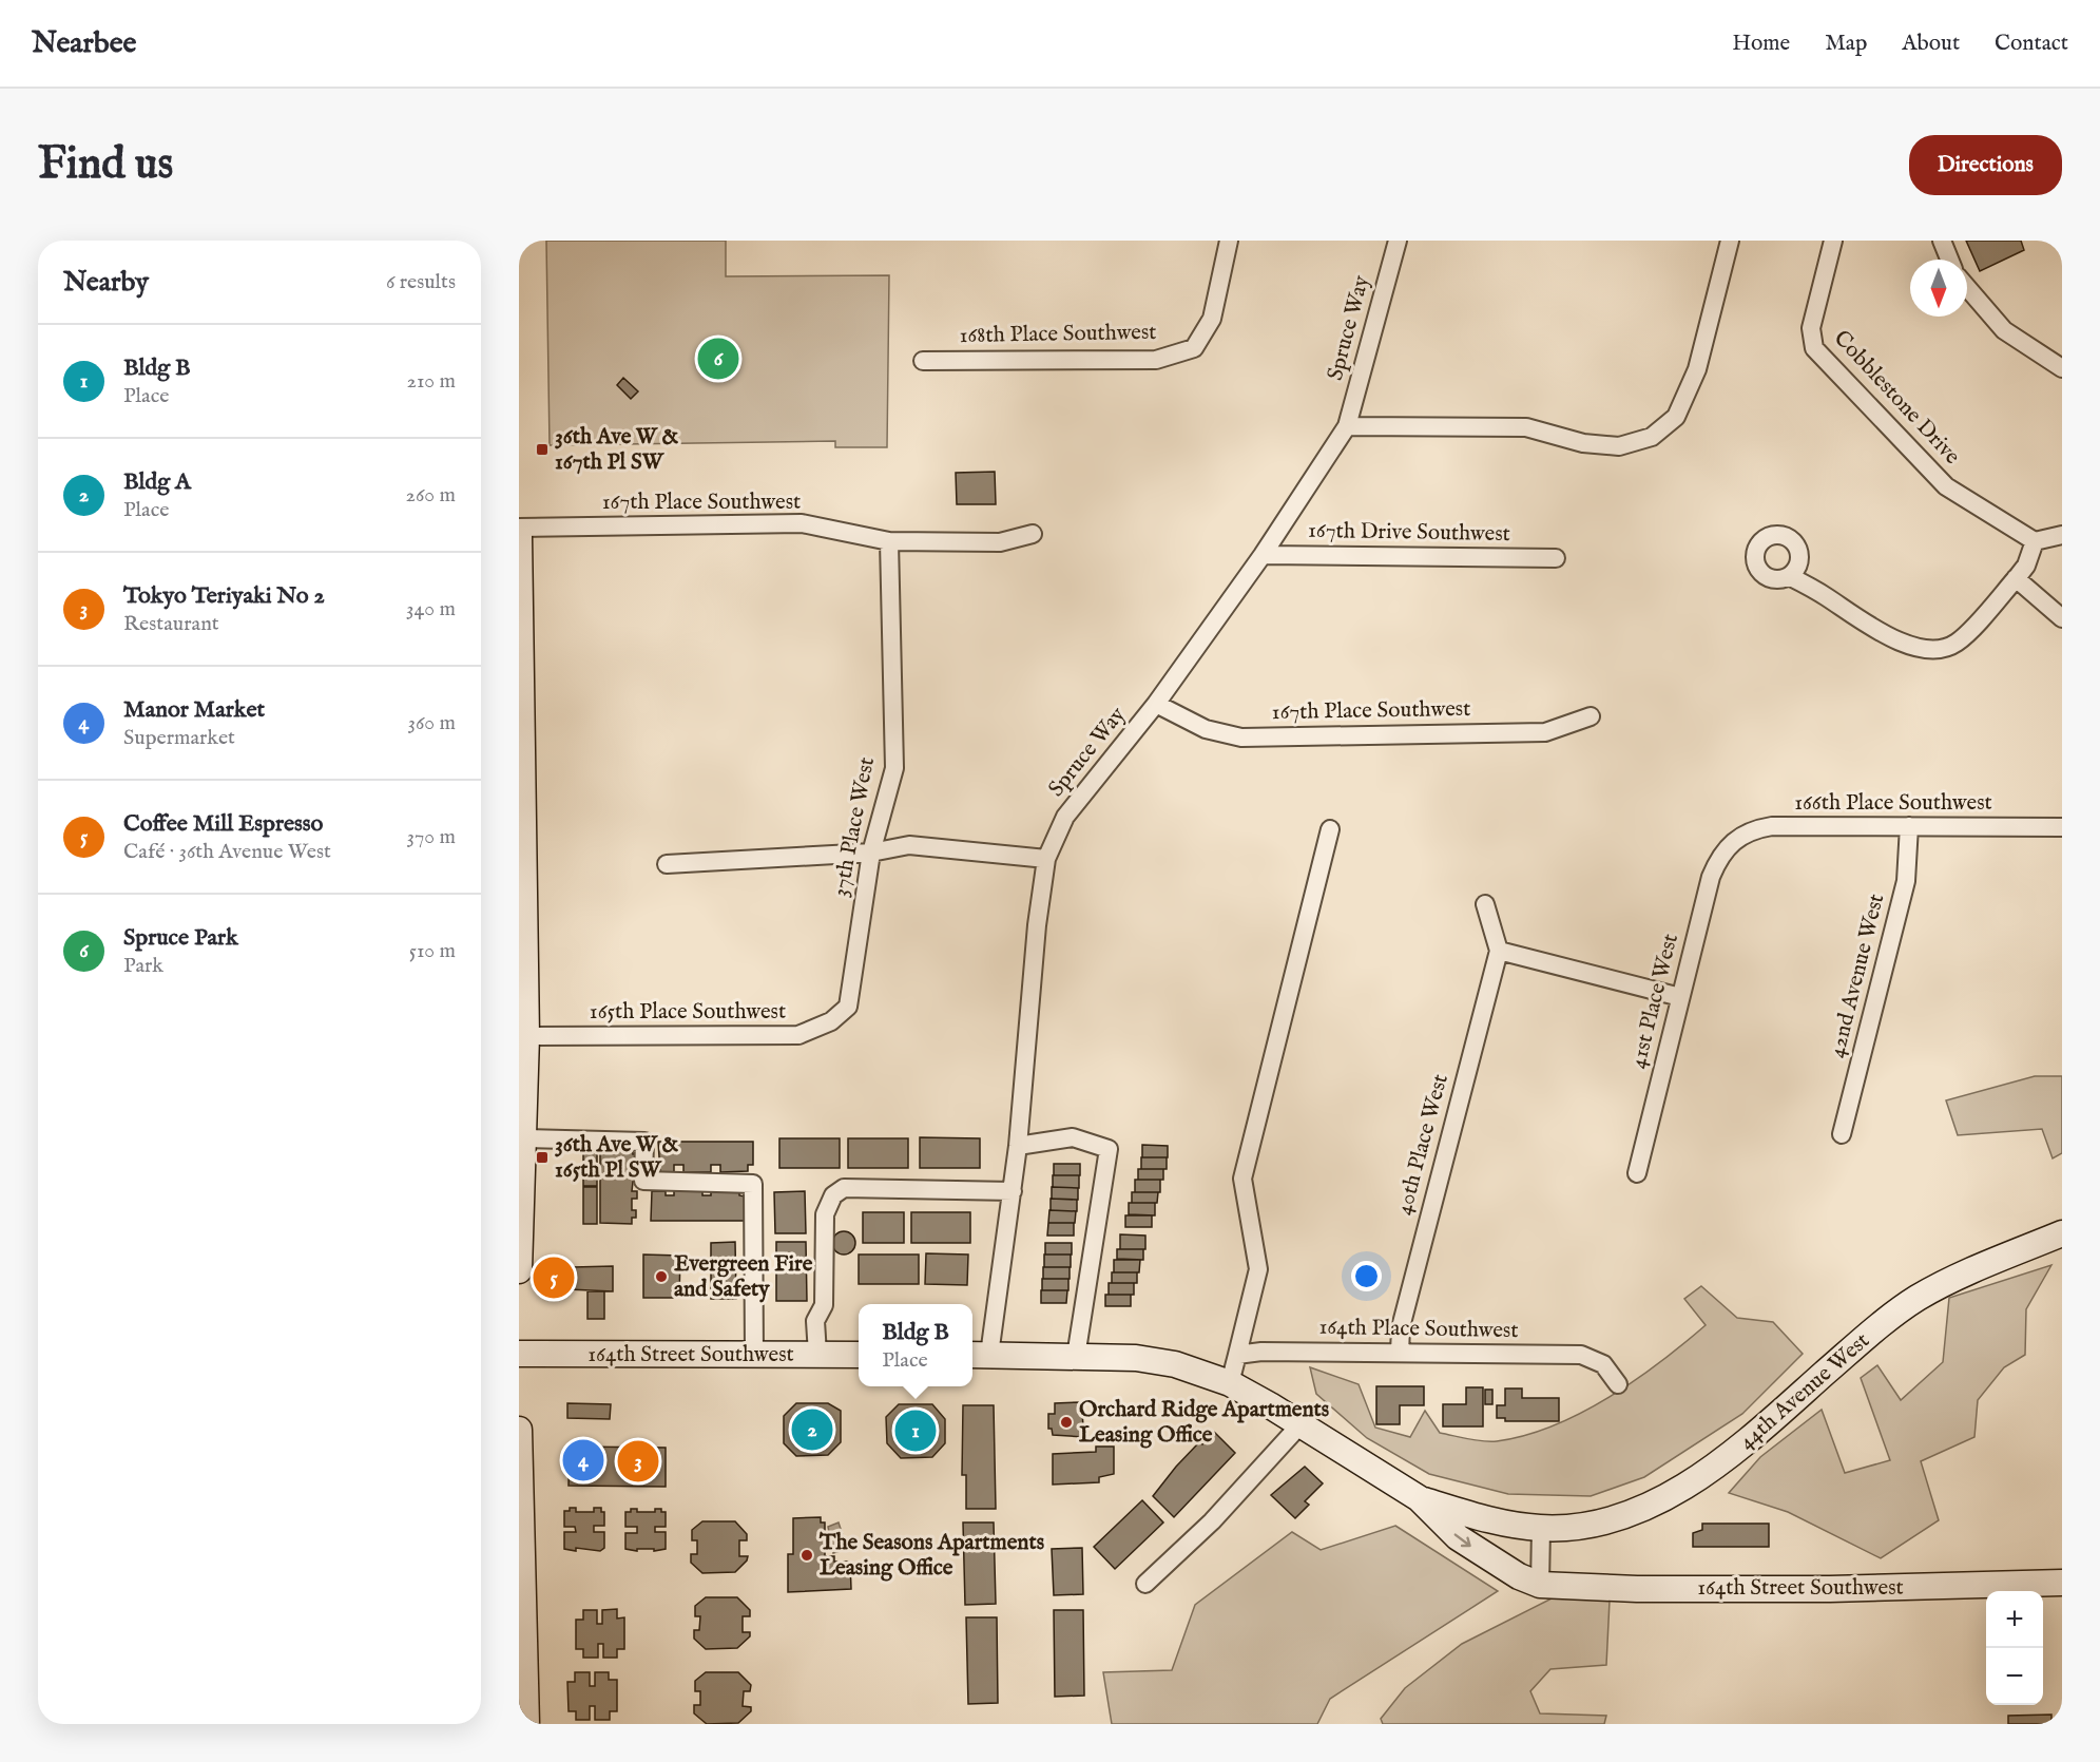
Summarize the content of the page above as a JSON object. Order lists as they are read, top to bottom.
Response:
{
  "streets": {
    "main road": ["164th Street Southwest", "44th Avenue West"],
    "street": [
      "Spruce Way",
      "168th Place Southwest",
      "Cobblestone Drive",
      "167th Place Southwest",
      "167th Drive Southwest",
      "166th Place Southwest",
      "37th Place West",
      "42nd Avenue West",
      "41st Place West",
      "165th Place Southwest",
      "40th Place West",
      "164th Place Southwest"
    ]
  },
  "crossings": [
    ["Spruce Way", "167th Place Southwest"],
    ["Spruce Way", "167th Drive Southwest"],
    ["167th Place Southwest", "37th Place West"],
    ["166th Place Southwest", "42nd Avenue West"],
    ["166th Place Southwest", "41st Place West"],
    ["37th Place West", "165th Place Southwest"],
    ["40th Place West", "164th Place Southwest"]
  ],
  "places": {
    "transit": ["36th Ave W & 167th Pl SW", "36th Ave W & 165th Pl SW"],
    "other": ["Evergreen Fire and Safety", "Orchard Ridge Apartments Leasing Office", "The Seasons Apartments Leasing Office"]
  },
  "north": "bottom",
  "page": {
    "header": "Nearbee",
    "nav": [
      "Home",
      "Map",
      "About",
      "Contact"
    ],
    "buttons": "Directions",
    "title": "Find us",
    "heading": ["Nearby", "6 results"],
    "list": [
      {
        "mark": "1",
        "name": "Bldg B",
        "note": "Place",
        "value": "210 m"
      },
      {
        "mark": "2",
        "name": "Bldg A",
        "note": "Place",
        "value": "260 m"
      },
      {
        "mark": "3",
        "name": "Tokyo Teriyaki No 2",
        "note": "Restaurant",
        "value": "340 m"
      },
      {
        "mark": "4",
        "name": "Manor Market",
        "note": "Supermarket",
        "value": "360 m"
      },
      {
        "mark": "5",
        "name": "Coffee Mill Espresso",
        "note": "Café · 36th Avenue West",
        "value": "370 m"
      },
      {
        "mark": "6",
        "name": "Spruce Park",
        "note": "Park",
        "value": "510 m"
      }
    ],
    "pins": [
      "6",
      "5",
      "2",
      "1",
      "4",
      "3"
    ],
    "popup": ["Bldg B", "Place"],
    "map_buttons": ["+", "−"]
  }
}
